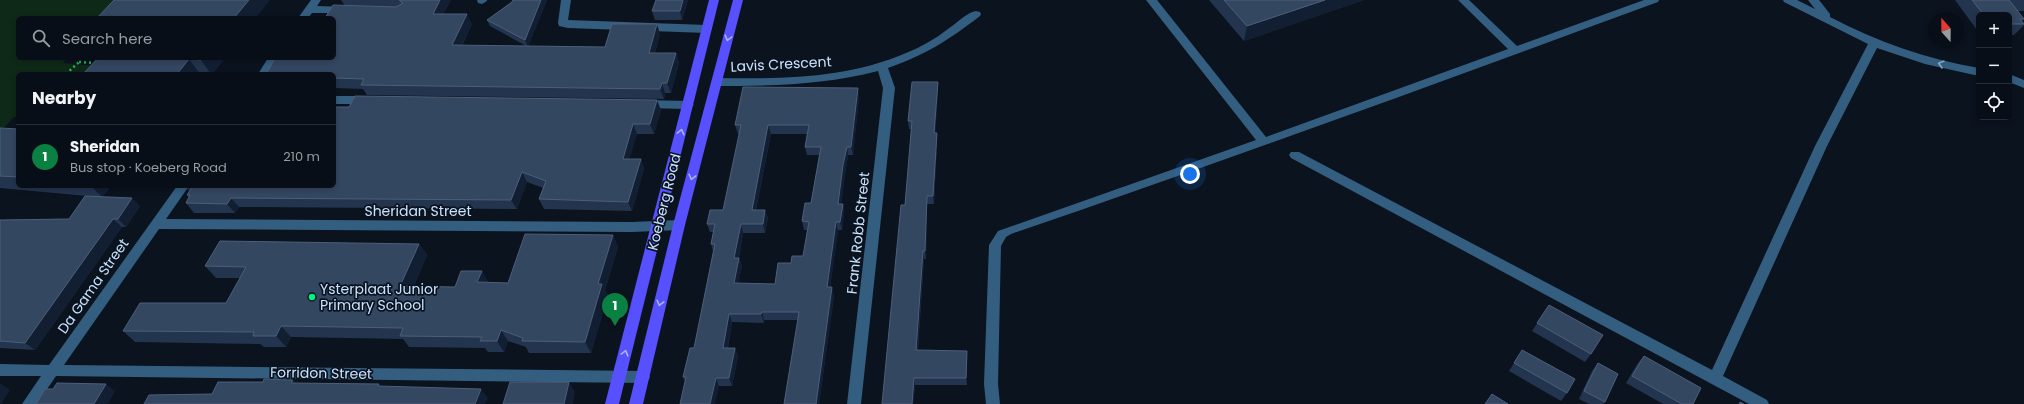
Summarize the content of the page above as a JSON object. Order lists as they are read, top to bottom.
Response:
{
  "streets": {
    "main road": ["Koeberg Road"],
    "street": [
      "Lavis Crescent",
      "Sheridan Street",
      "Frank Robb Street",
      "Da Gama Street",
      "Forridon Street"
    ]
  },
  "crossings": [
    ["Lavis Crescent", "Koeberg Road"],
    ["Lavis Crescent", "Frank Robb Street"],
    ["Koeberg Road", "Sheridan Street"],
    ["Koeberg Road", "Forridon Street"],
    ["Sheridan Street", "Da Gama Street"],
    ["Da Gama Street", "Forridon Street"]
  ],
  "places": ["Ysterplaat Junior Primary School"],
  "north": "top",
  "page": {
    "map_buttons": ["+", "−"],
    "search": "Search here",
    "heading": "Nearby",
    "list": [
      {
        "mark": "1",
        "name": "Sheridan",
        "note": "Bus stop · Koeberg Road",
        "value": "210 m"
      }
    ],
    "pins": "1"
  }
}
